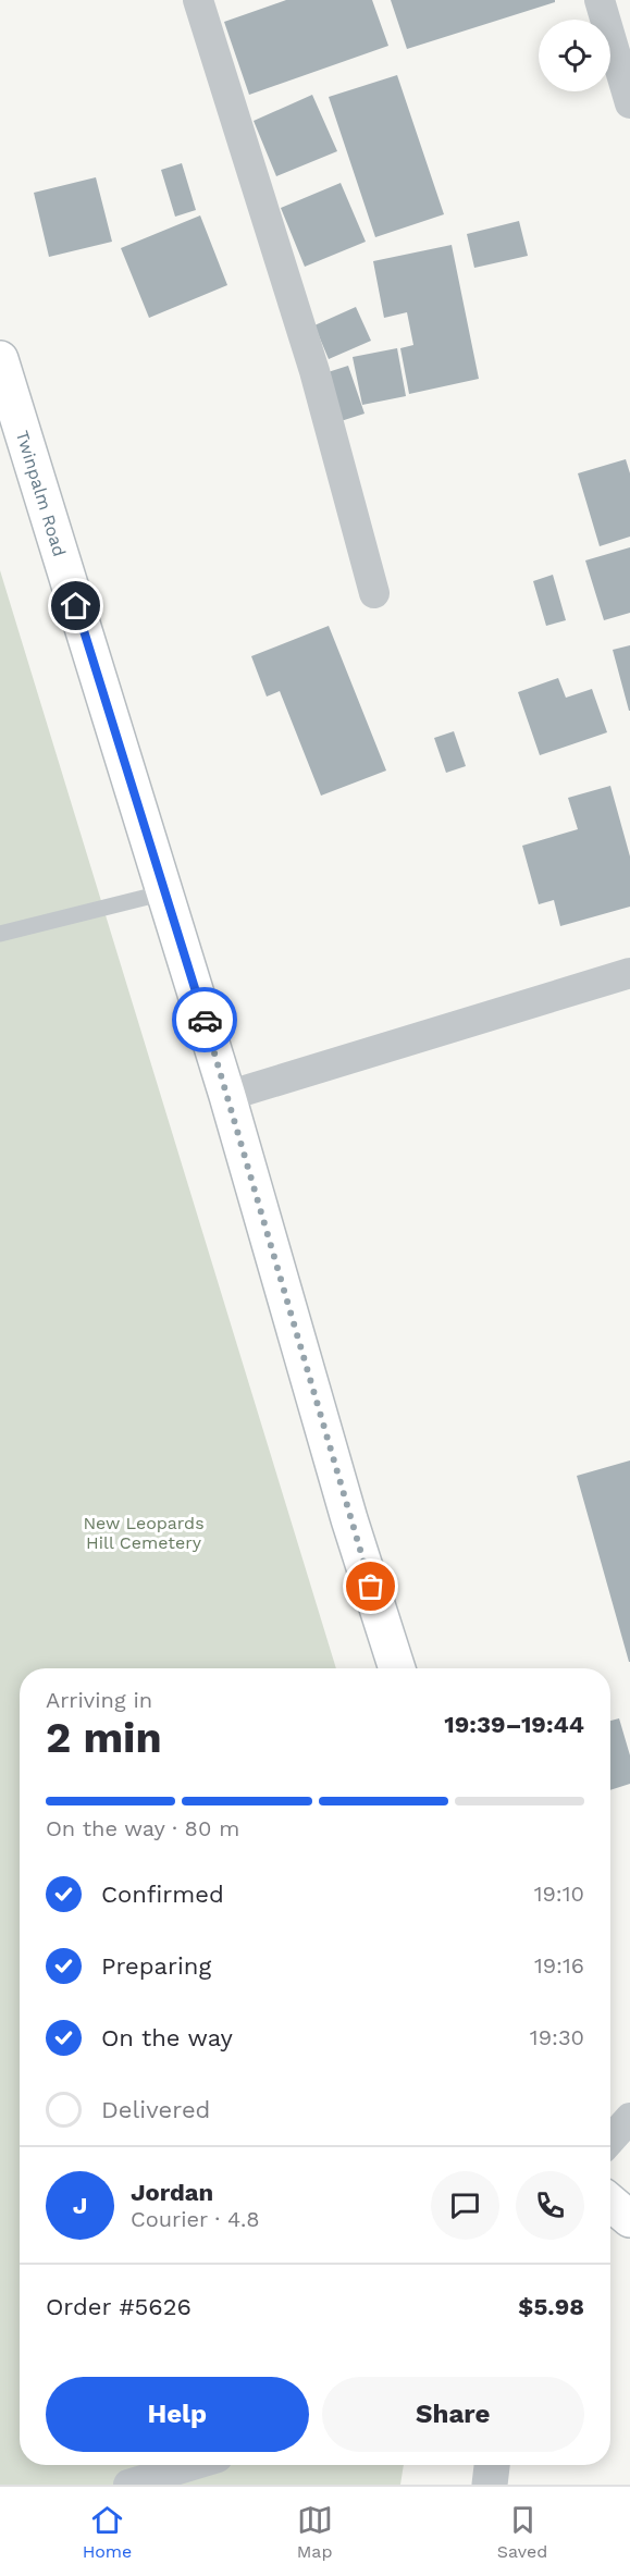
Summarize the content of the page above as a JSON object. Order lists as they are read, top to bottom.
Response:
{
  "streets": {
    "main road": ["Twinpalm Road"]
  },
  "parks": ["New Leopards Hill Cemetery"],
  "page": {
    "heading": ["2 min", "Arriving in", "19:39–19:44"],
    "panel": [
      "Jordan",
      "Courier · 4.8",
      "Order #5626",
      "$5.98"
    ],
    "bar": "On the way · 80 m",
    "list": [
      ["Confirmed", "19:10"],
      ["Preparing", "19:16"],
      ["On the way", "19:30"],
      "Delivered"
    ],
    "round": "J",
    "buttons": ["Help", "Share"],
    "tabs": ["Home", "Map", "Saved"]
  }
}
